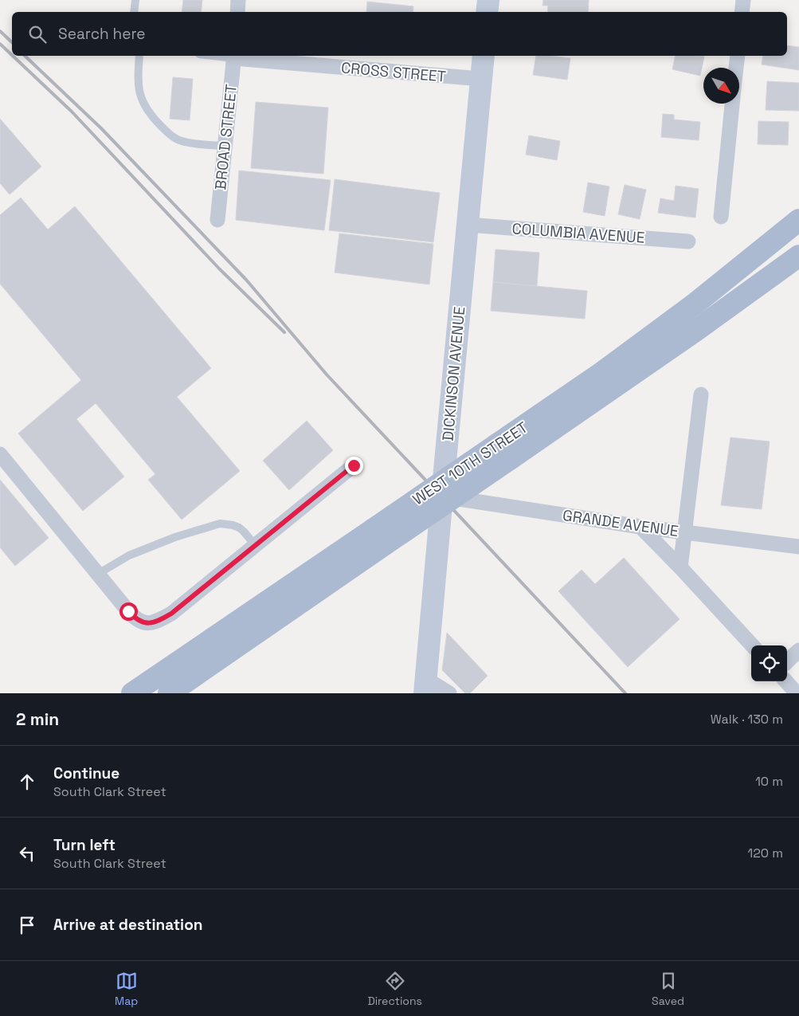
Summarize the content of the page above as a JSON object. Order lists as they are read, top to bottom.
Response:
{
  "streets": {
    "main road": ["DICKINSON AVENUE", "WEST 10TH STREET"],
    "street": [
      "CROSS STREET",
      "BROAD STREET",
      "COLUMBIA AVENUE",
      "GRANDE AVENUE"
    ]
  },
  "crossings": [
    ["CROSS STREET", "BROAD STREET"],
    ["CROSS STREET", "DICKINSON AVENUE"],
    ["COLUMBIA AVENUE", "DICKINSON AVENUE"],
    ["DICKINSON AVENUE", "GRANDE AVENUE"]
  ],
  "north": "bottom right",
  "page": {
    "search": "Search here",
    "heading": ["2 min", "Walk · 130 m"],
    "list": [
      ["Continue", "South Clark Street", "10 m"],
      ["Turn left", "South Clark Street", "120 m"],
      "Arrive at destination"
    ],
    "nav": ["Map", "Directions", "Saved"]
  }
}
